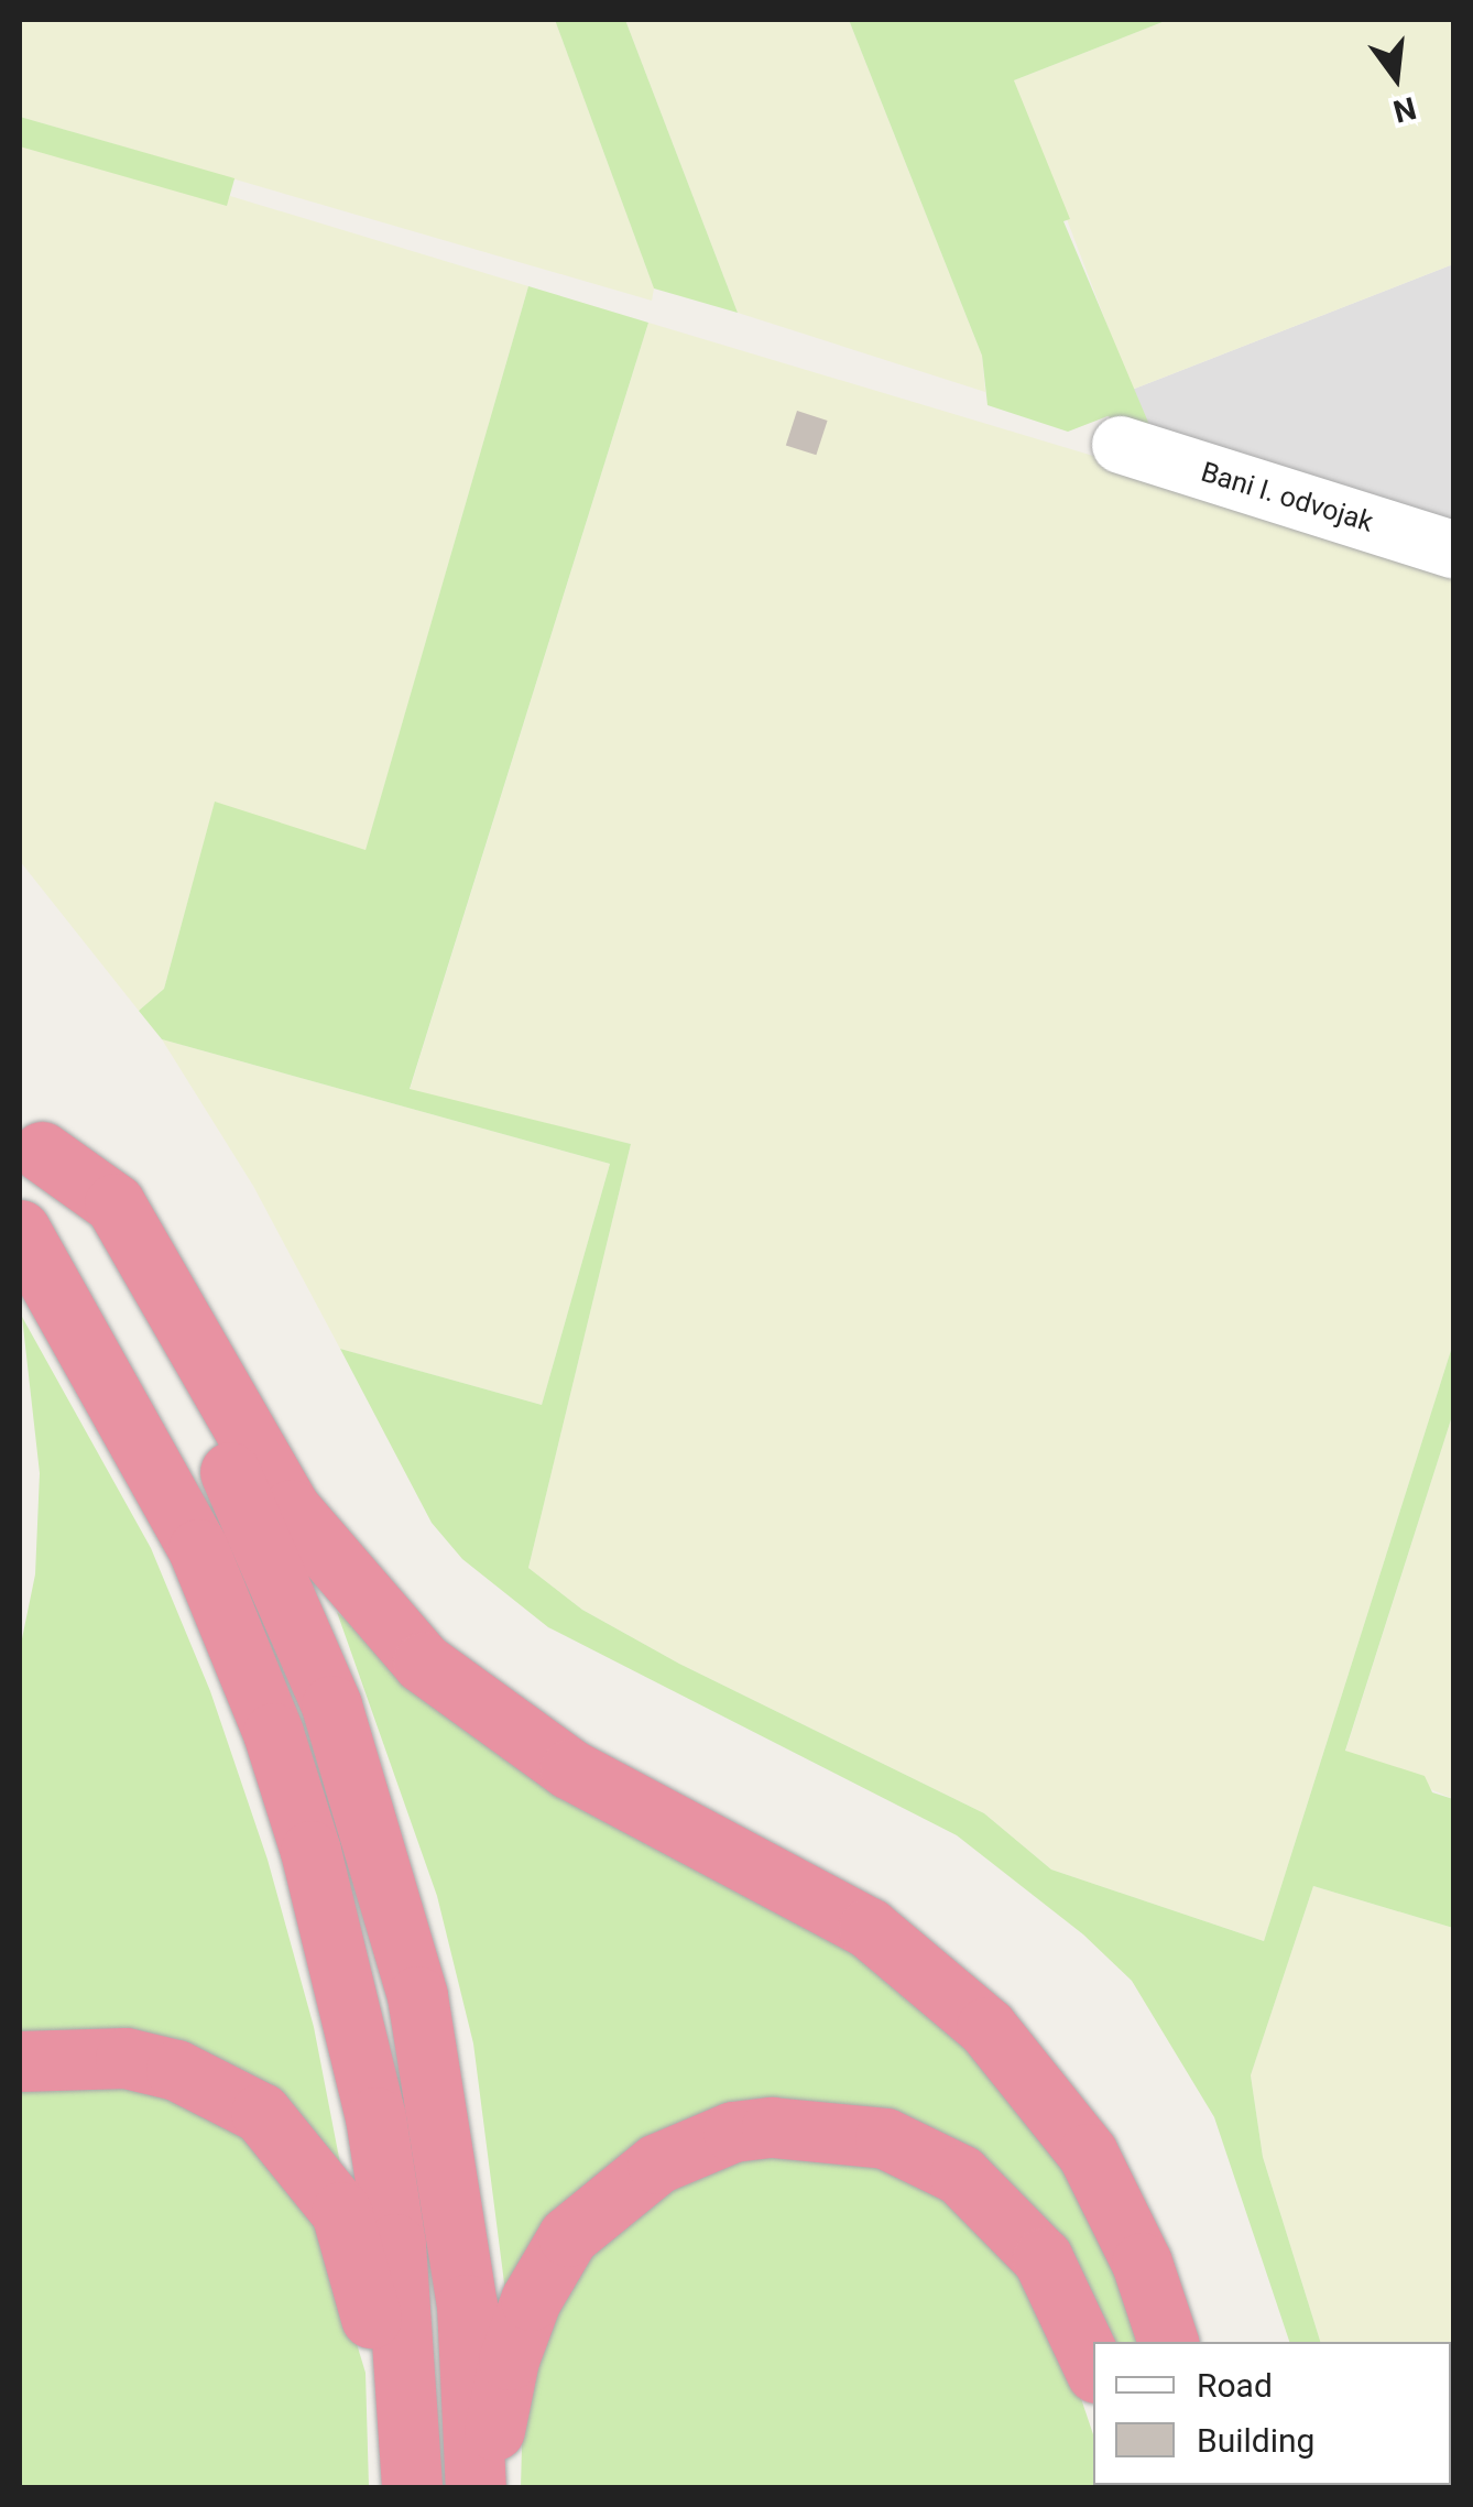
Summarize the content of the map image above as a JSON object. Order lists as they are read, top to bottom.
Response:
{
  "streets": {
    "street": ["Bani I. odvojak"]
  },
  "legend": ["Road", "Building"],
  "north": "bottom"
}
